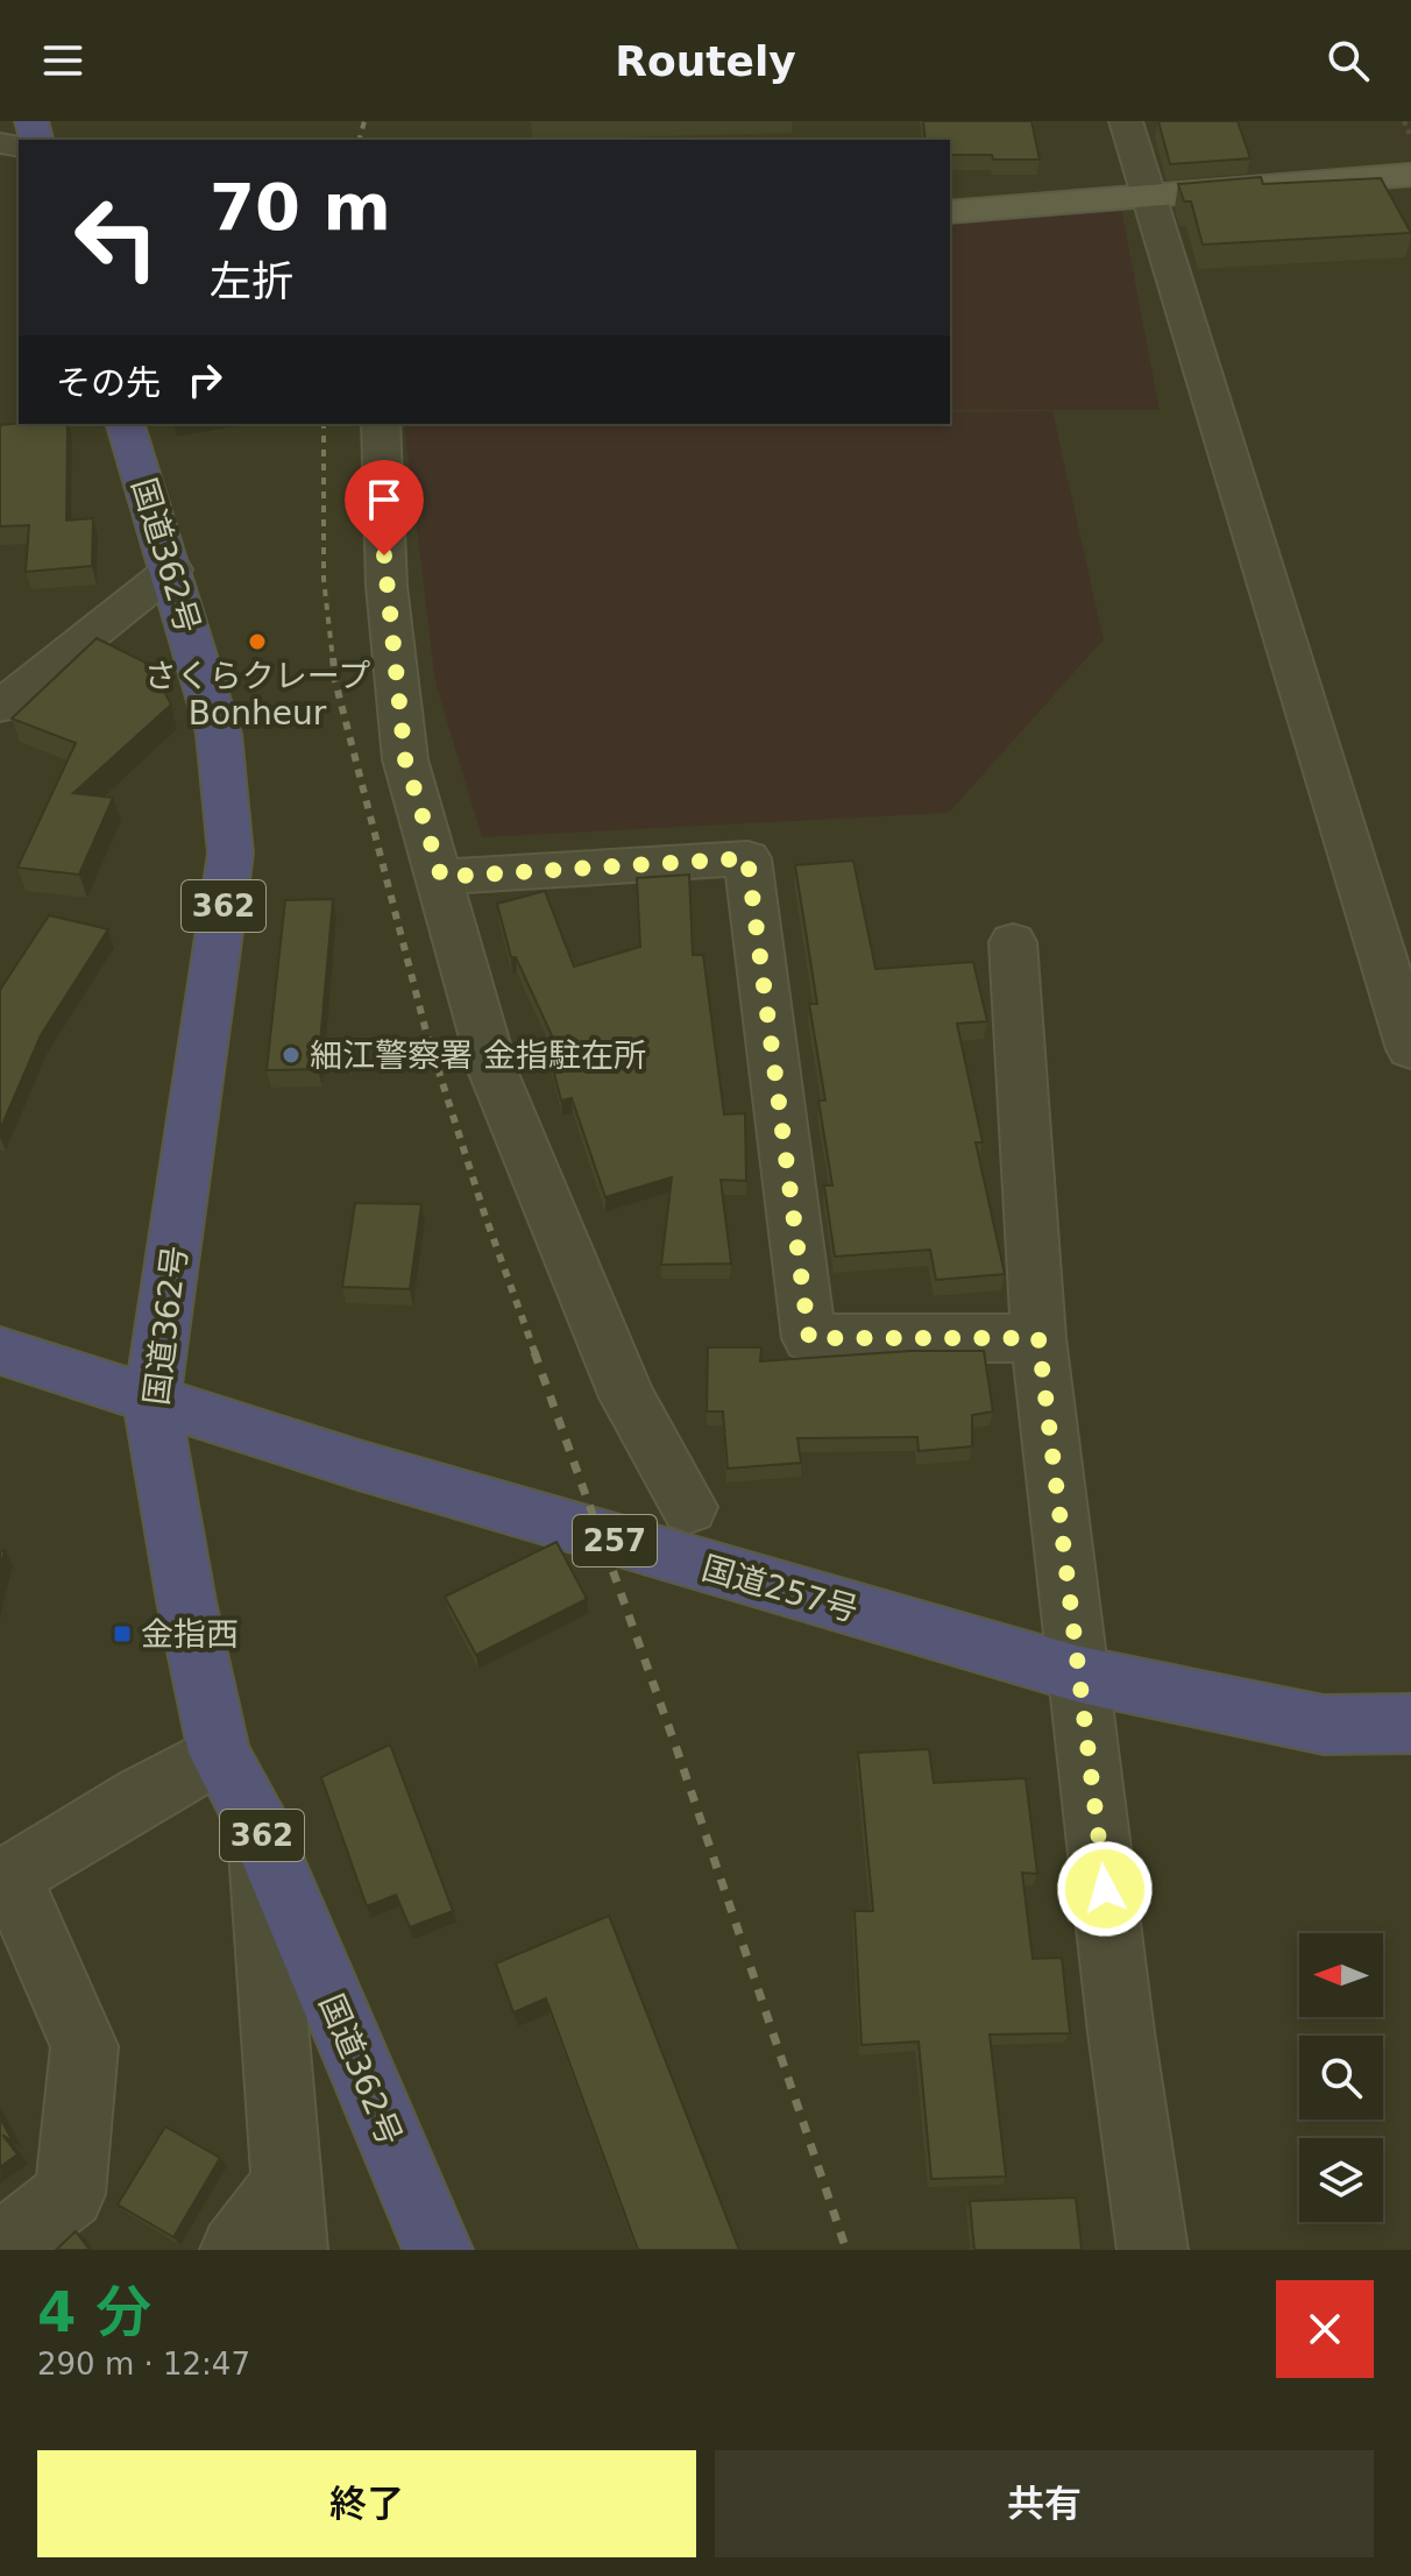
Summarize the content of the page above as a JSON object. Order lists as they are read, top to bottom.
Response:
{
  "streets": {
    "highway": [
      "国道362号",
      "362",
      "257",
      "国道257号"
    ]
  },
  "crossings": [
    ["国道362号", "国道257号"]
  ],
  "places": {
    "other": ["さくらクレープ Bonheur", "細江警察署 金指駐在所"],
    "transit": ["金指西"]
  },
  "north": "left",
  "page": {
    "header": "Routely",
    "turn": ["70 m", "左折"],
    "then": "その先",
    "heading": ["4 分", "290 m · 12:47"],
    "buttons": ["終了", "共有"]
  }
}
